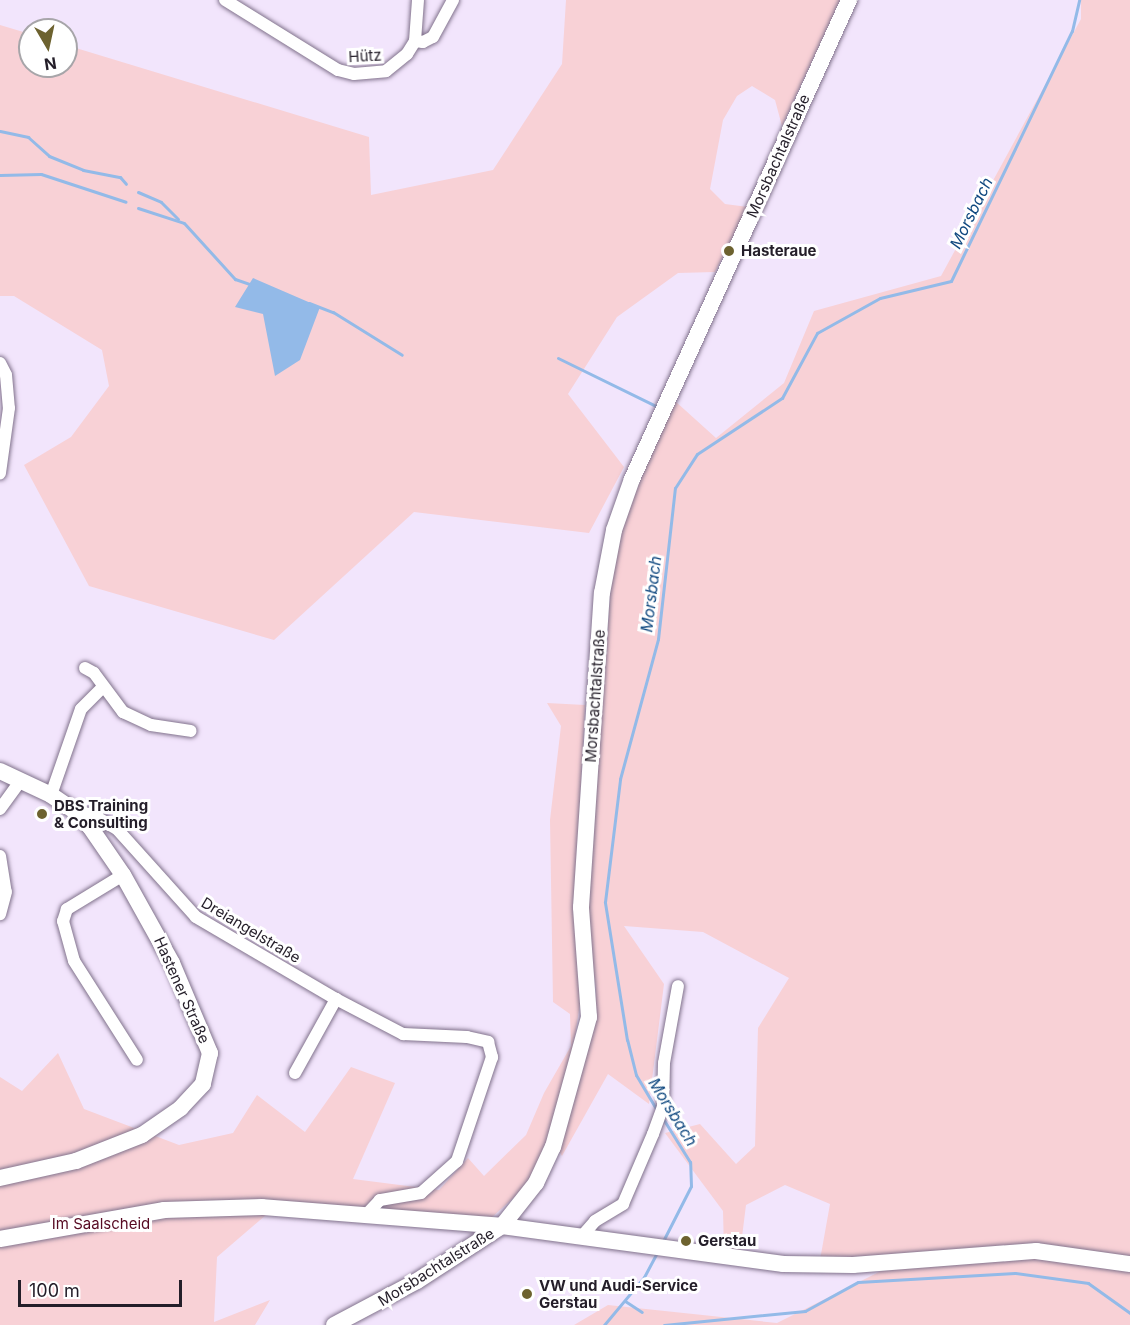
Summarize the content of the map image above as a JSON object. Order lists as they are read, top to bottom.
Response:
{
  "streets": {
    "main road": ["Morsbachtalstraße", "Hastener Straße"],
    "street": ["Hütz", "Dreiangelstraße"]
  },
  "crossings": [
    ["Dreiangelstraße", "Hastener Straße"]
  ],
  "water": ["Morsbach"],
  "parks": ["Im Saalscheid"],
  "places": [
    "Hasteraue",
    "DBS Training & Consulting",
    "Gerstau",
    "VW und Audi-Service Gerstau"
  ],
  "scale_bar": "100 m",
  "north": "bottom"
}
